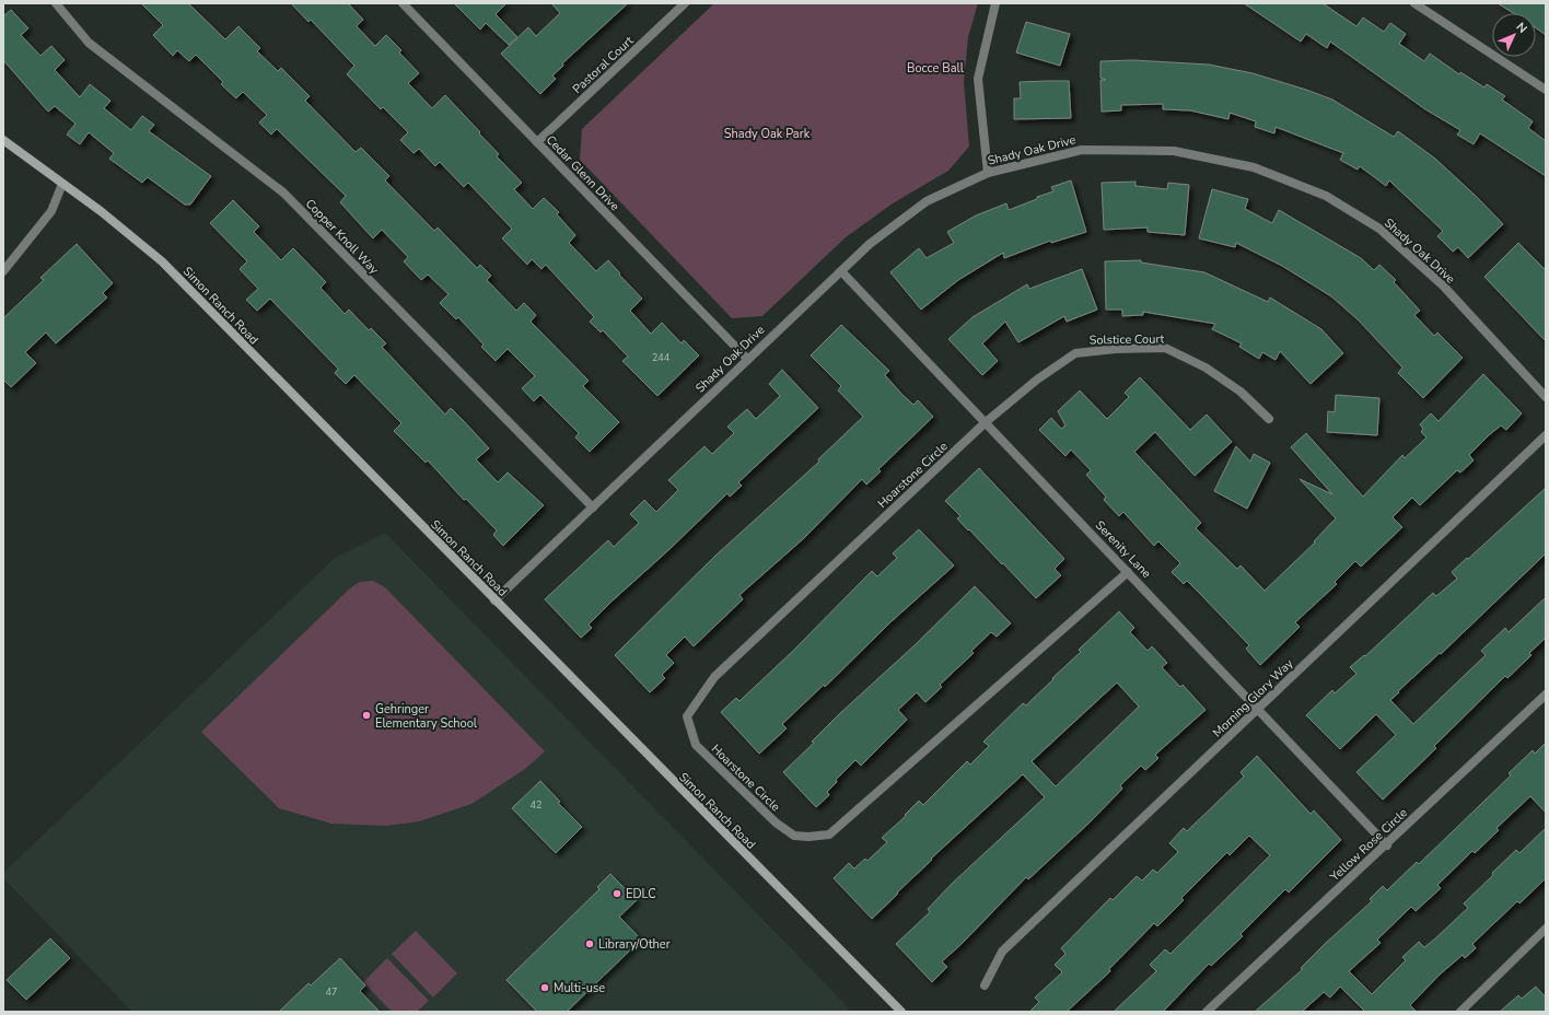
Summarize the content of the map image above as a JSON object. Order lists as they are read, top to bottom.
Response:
{
  "streets": {
    "street": [
      "Pastoral Court",
      "Shady Oak Drive",
      "Cedar Glenn Drive",
      "Copper Knoll Way",
      "Simon Ranch Road",
      "Solstice Court",
      "Hoarstone Circle",
      "Serenity Lane",
      "Morning Glory Way",
      "Yellow Rose Circle"
    ]
  },
  "crossings": [
    ["Pastoral Court", "Cedar Glenn Drive"],
    ["Shady Oak Drive", "Cedar Glenn Drive"],
    ["Shady Oak Drive", "Copper Knoll Way"],
    ["Shady Oak Drive", "Simon Ranch Road"],
    ["Shady Oak Drive", "Serenity Lane"],
    ["Solstice Court", "Hoarstone Circle"],
    ["Solstice Court", "Serenity Lane"],
    ["Hoarstone Circle", "Serenity Lane"],
    ["Serenity Lane", "Morning Glory Way"],
    ["Serenity Lane", "Yellow Rose Circle"]
  ],
  "parks": ["Bocce Ball", "Shady Oak Park"],
  "places": [
    "Gehringer Elementary School",
    "EDLC",
    "Library/Other",
    "Multi-use"
  ],
  "house_numbers": ["244", "42", "47"],
  "north": "top right"
}
